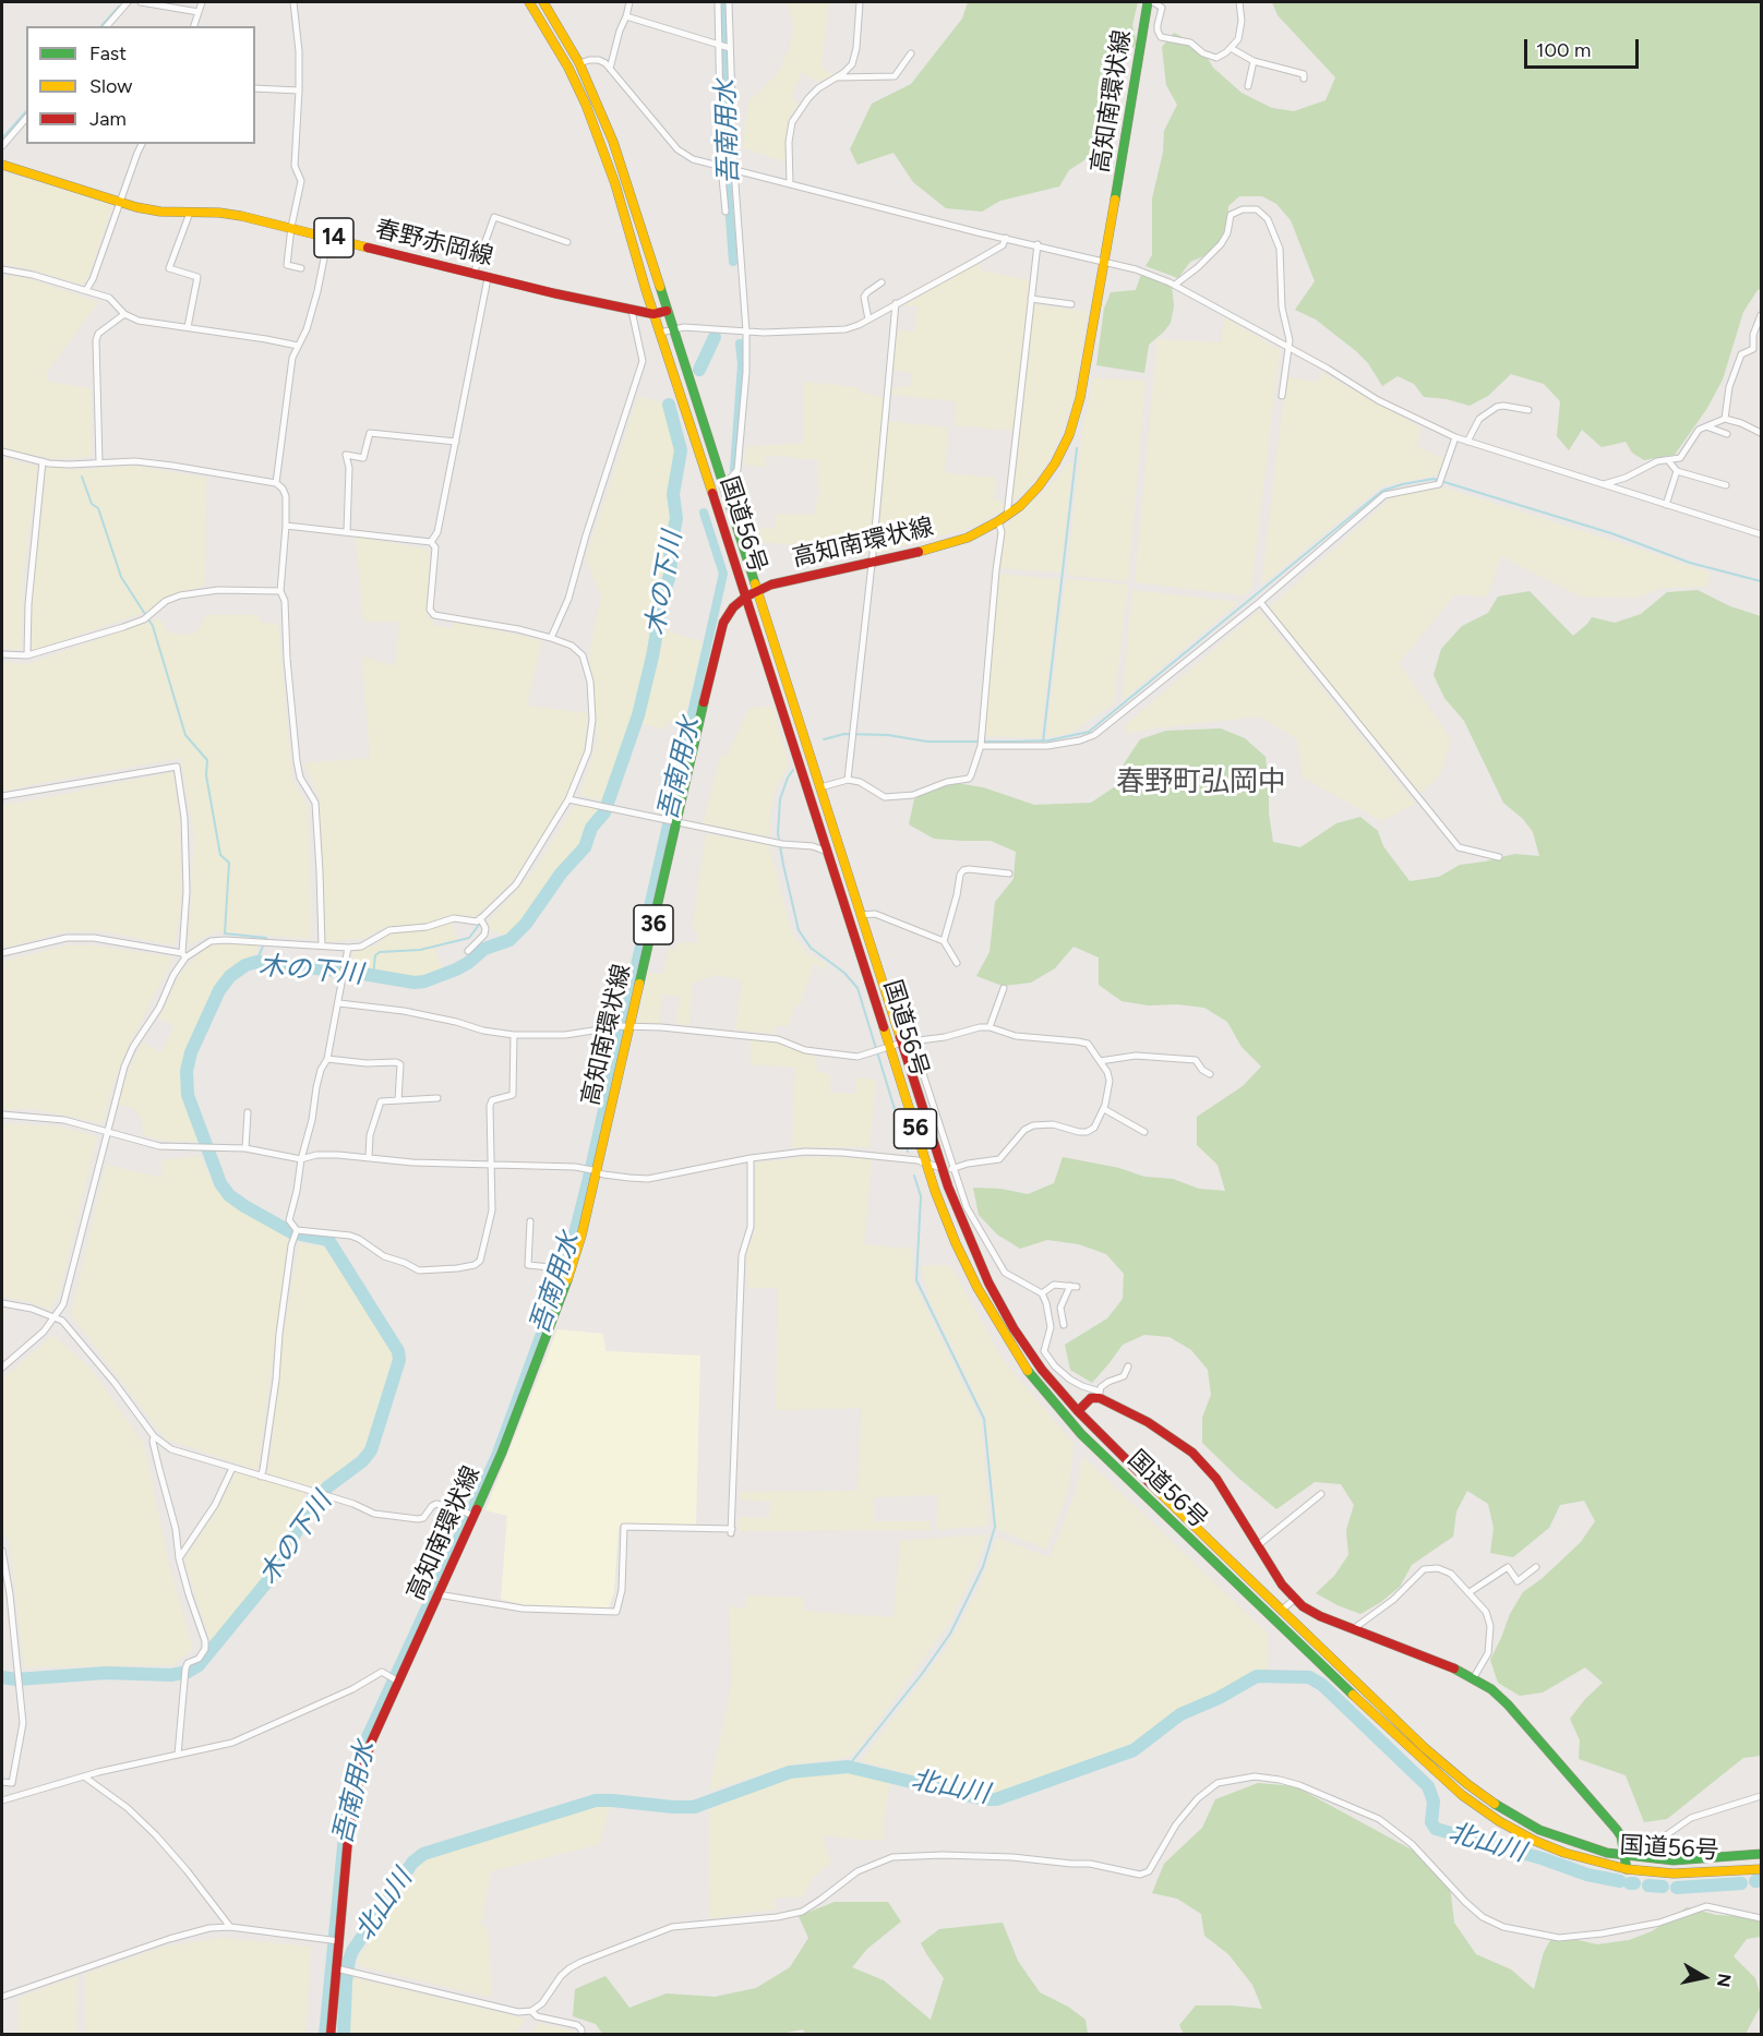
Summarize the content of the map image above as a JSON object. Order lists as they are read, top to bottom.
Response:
{
  "streets": {
    "main road": [
      "高知南環状線",
      "14",
      "春野赤岡線",
      "国道56号",
      "36",
      "56"
    ]
  },
  "crossings": [
    ["高知南環状線", "国道56号"],
    ["春野赤岡線", "国道56号"]
  ],
  "districts": ["春野町弘岡中"],
  "water": ["吾南用水", "木の下川", "北山川"],
  "legend": ["Fast", "Slow", "Jam"],
  "scale_bar": "100 m",
  "north": "right"
}
